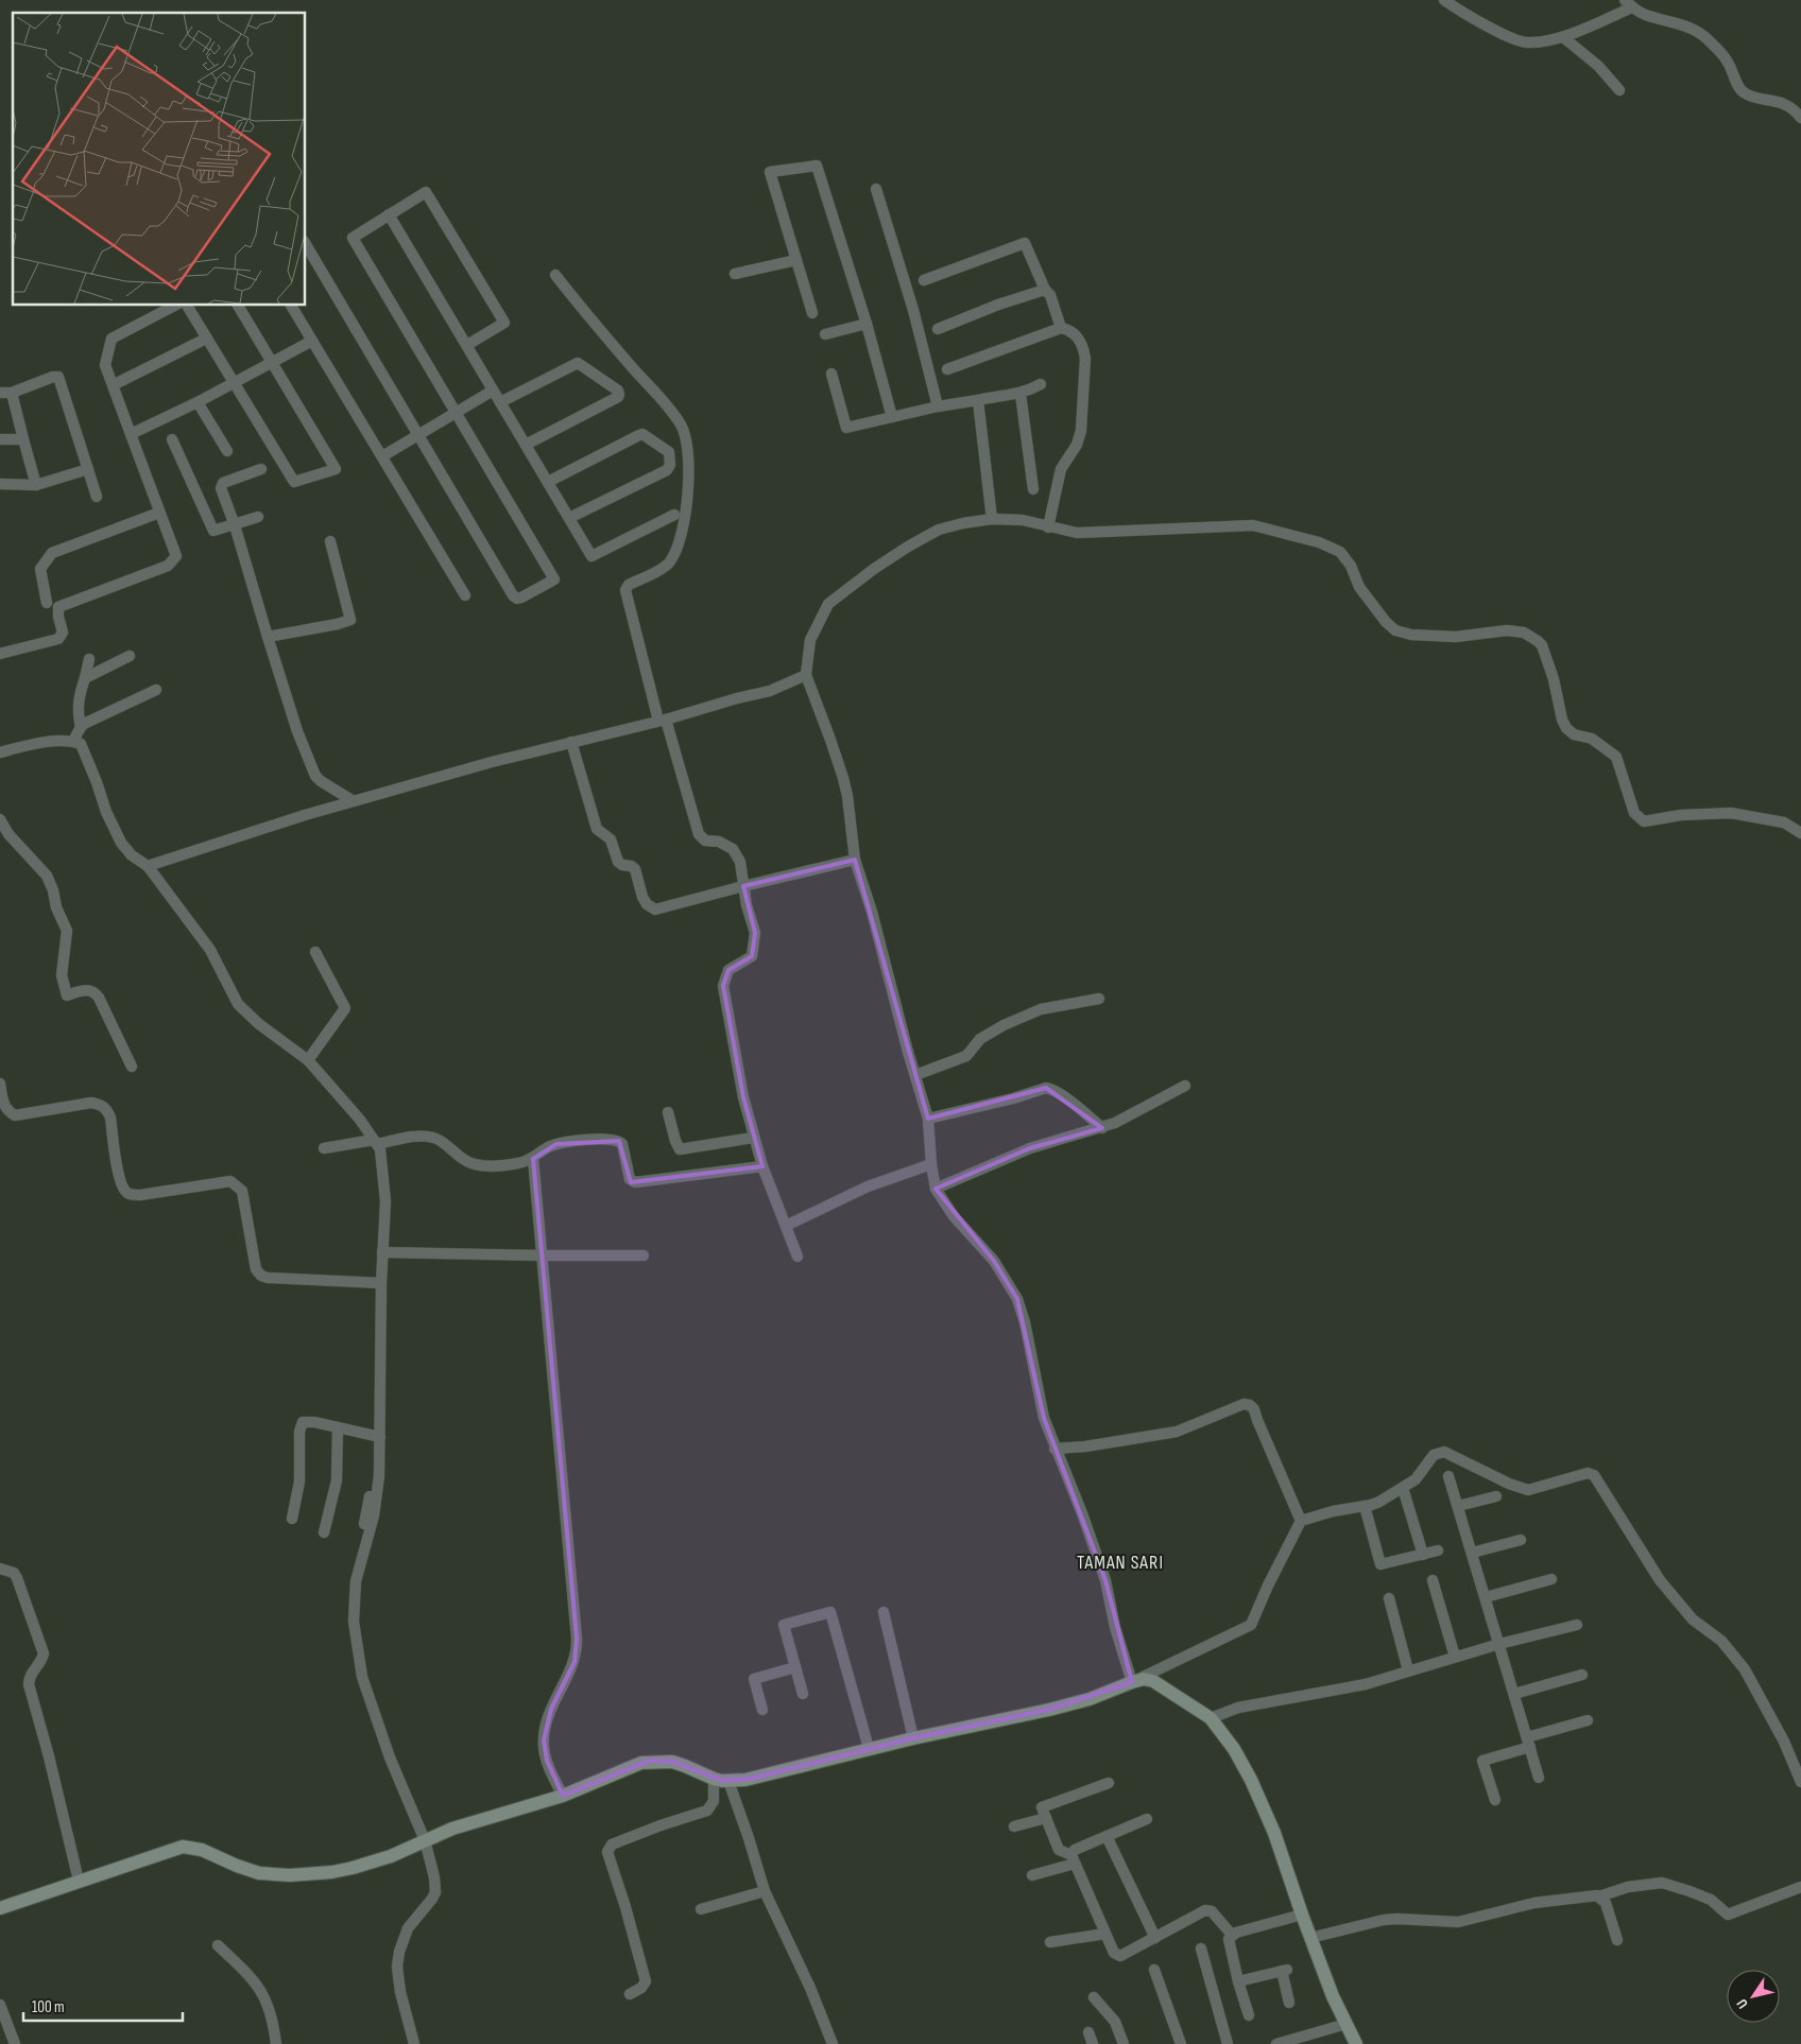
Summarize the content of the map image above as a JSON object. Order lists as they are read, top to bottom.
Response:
{
  "districts": ["TAMAN SARI"],
  "scale_bar": "100 m",
  "north": "bottom left"
}
